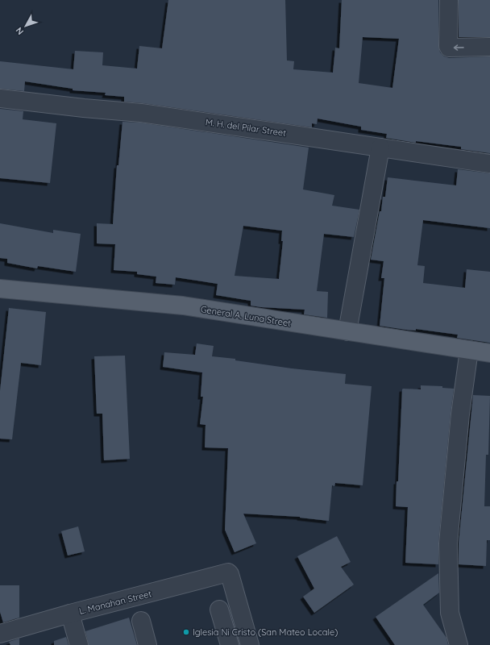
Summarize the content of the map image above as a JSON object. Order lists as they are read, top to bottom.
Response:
{
  "streets": {
    "main road": ["General A. Luna Street"],
    "street": ["M. H. del Pilar Street", "L. Manahan Street"]
  },
  "places": ["Iglesia Ni Cristo (San Mateo Locale)"],
  "north": "bottom left"
}
